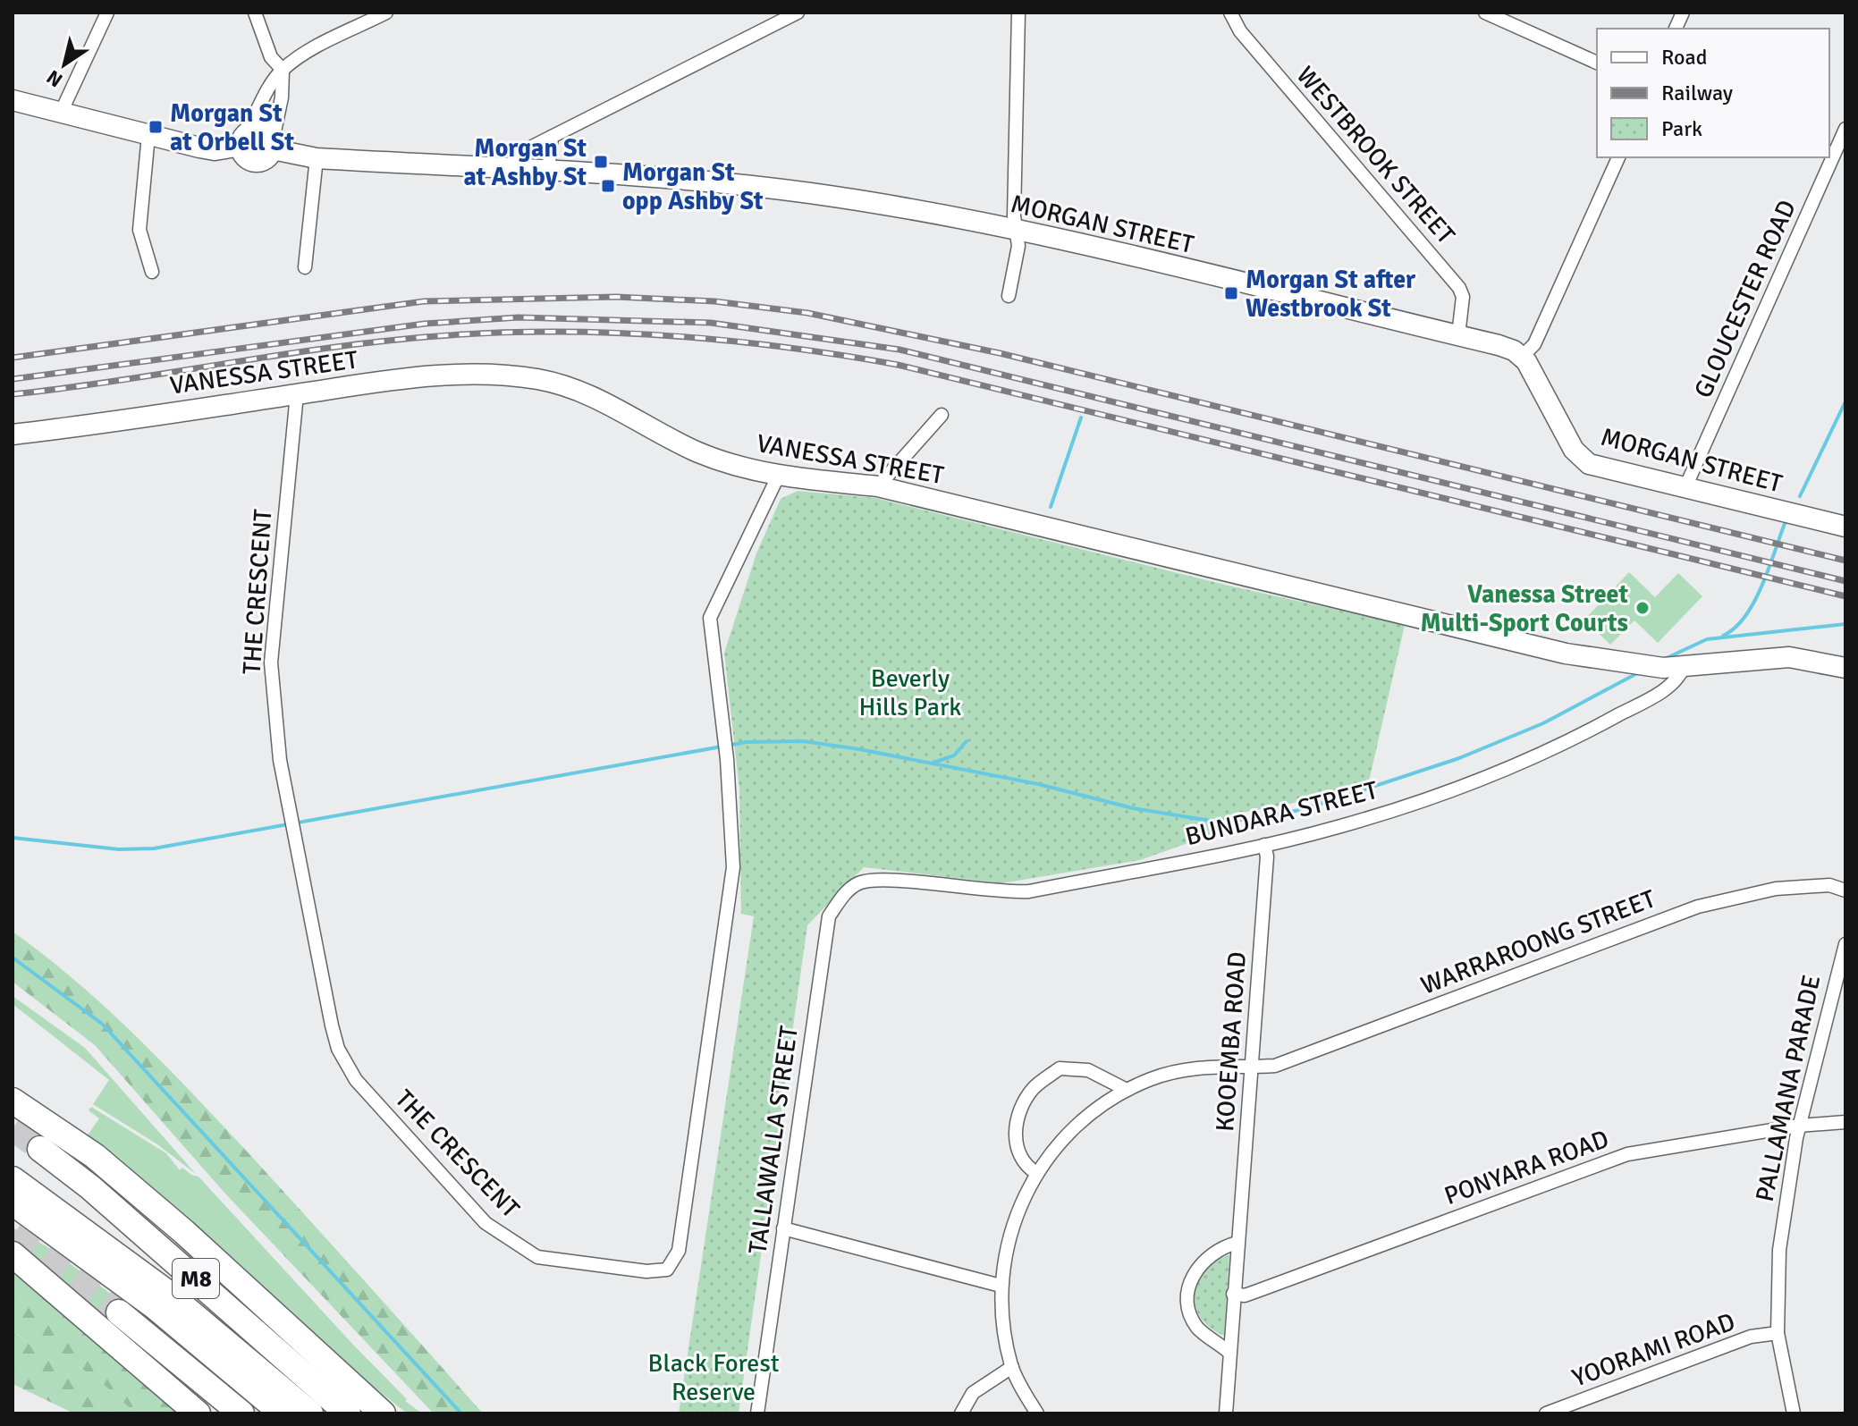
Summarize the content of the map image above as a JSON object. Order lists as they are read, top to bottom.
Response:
{
  "streets": {
    "highway": ["M8"],
    "street": [
      "WESTBROOK STREET",
      "MORGAN STREET",
      "GLOUCESTER ROAD",
      "VANESSA STREET",
      "THE CRESCENT",
      "BUNDARA STREET",
      "WARRAROONG STREET",
      "KOOEMBA ROAD",
      "PALLAMANA PARADE",
      "TALLAWALLA STREET",
      "PONYARA ROAD",
      "YOORAMI ROAD"
    ]
  },
  "crossings": [
    ["WESTBROOK STREET", "MORGAN STREET"],
    ["MORGAN STREET", "GLOUCESTER ROAD"],
    ["VANESSA STREET", "THE CRESCENT"],
    ["VANESSA STREET", "BUNDARA STREET"],
    ["BUNDARA STREET", "KOOEMBA ROAD"],
    ["BUNDARA STREET", "TALLAWALLA STREET"],
    ["WARRAROONG STREET", "KOOEMBA ROAD"],
    ["KOOEMBA ROAD", "PONYARA ROAD"],
    ["PALLAMANA PARADE", "PONYARA ROAD"],
    ["PALLAMANA PARADE", "YOORAMI ROAD"]
  ],
  "parks": ["Beverly Hills Park", "Black Forest Reserve"],
  "places": {
    "transit": [
      "Morgan St at Orbell St",
      "Morgan St at Ashby St",
      "Morgan St opp Ashby St",
      "Morgan St after Westbrook St"
    ],
    "other": ["Vanessa Street Multi-Sport Courts"]
  },
  "legend": ["Road", "Railway", "Park"],
  "north": "bottom left"
}
